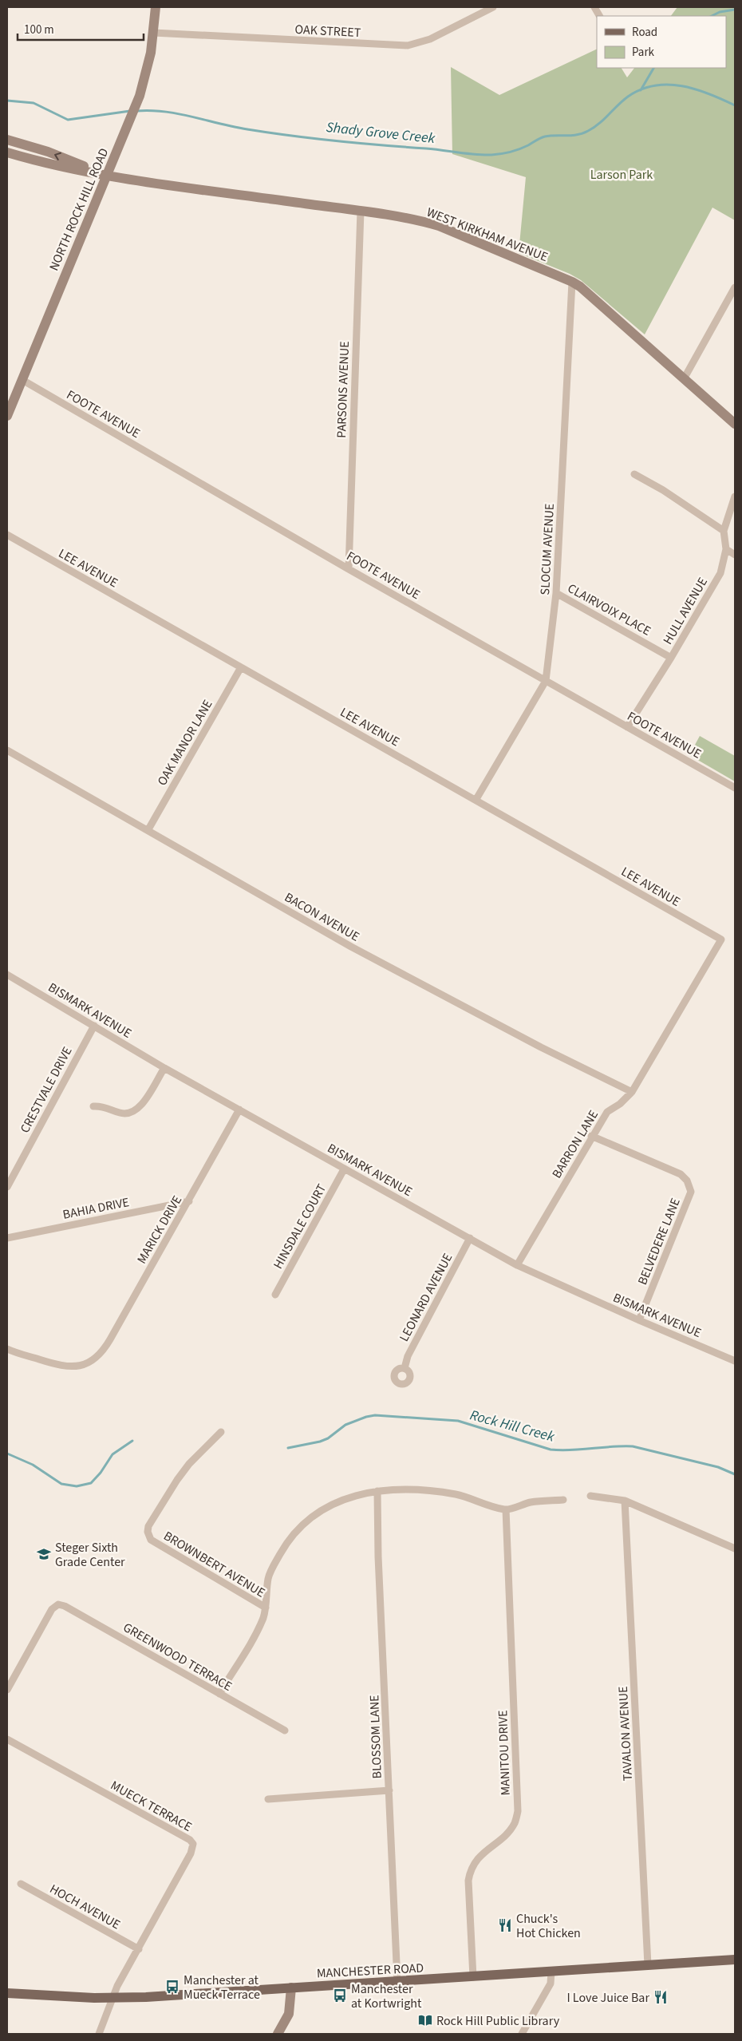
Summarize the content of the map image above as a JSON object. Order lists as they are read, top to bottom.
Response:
{
  "streets": {
    "main road": ["MANCHESTER ROAD"],
    "street": [
      "OAK STREET",
      "NORTH ROCK HILL ROAD",
      "WEST KIRKHAM AVENUE",
      "PARSONS AVENUE",
      "FOOTE AVENUE",
      "SLOCUM AVENUE",
      "LEE AVENUE",
      "CLAIRVOIX PLACE",
      "HULL AVENUE",
      "OAK MANOR LANE",
      "BACON AVENUE",
      "BISMARK AVENUE",
      "CRESTVALE DRIVE",
      "BARRON LANE",
      "BAHIA DRIVE",
      "HINSDALE COURT",
      "MARICK DRIVE",
      "BELVEDERE LANE",
      "LEONARD AVENUE",
      "BROWNBERT AVENUE",
      "GREENWOOD TERRACE",
      "TAVALON AVENUE",
      "BLOSSOM LANE",
      "MANITOU DRIVE",
      "MUECK TERRACE",
      "HOCH AVENUE"
    ]
  },
  "crossings": [
    ["OAK STREET", "NORTH ROCK HILL ROAD"],
    ["NORTH ROCK HILL ROAD", "WEST KIRKHAM AVENUE"],
    ["NORTH ROCK HILL ROAD", "FOOTE AVENUE"],
    ["WEST KIRKHAM AVENUE", "PARSONS AVENUE"],
    ["WEST KIRKHAM AVENUE", "SLOCUM AVENUE"],
    ["PARSONS AVENUE", "FOOTE AVENUE"],
    ["FOOTE AVENUE", "SLOCUM AVENUE"],
    ["FOOTE AVENUE", "HULL AVENUE"],
    ["SLOCUM AVENUE", "LEE AVENUE"],
    ["SLOCUM AVENUE", "CLAIRVOIX PLACE"],
    ["LEE AVENUE", "OAK MANOR LANE"],
    ["LEE AVENUE", "BARRON LANE"],
    ["CLAIRVOIX PLACE", "HULL AVENUE"],
    ["OAK MANOR LANE", "BACON AVENUE"],
    ["BACON AVENUE", "BARRON LANE"],
    ["BISMARK AVENUE", "CRESTVALE DRIVE"],
    ["BISMARK AVENUE", "BARRON LANE"],
    ["BISMARK AVENUE", "HINSDALE COURT"],
    ["BISMARK AVENUE", "MARICK DRIVE"],
    ["BISMARK AVENUE", "BELVEDERE LANE"],
    ["BISMARK AVENUE", "LEONARD AVENUE"],
    ["BARRON LANE", "BELVEDERE LANE"],
    ["BAHIA DRIVE", "MARICK DRIVE"],
    ["TAVALON AVENUE", "MANCHESTER ROAD"],
    ["BLOSSOM LANE", "MANCHESTER ROAD"],
    ["MANITOU DRIVE", "MANCHESTER ROAD"],
    ["MUECK TERRACE", "HOCH AVENUE"],
    ["MUECK TERRACE", "MANCHESTER ROAD"]
  ],
  "water": ["Shady Grove Creek", "Rock Hill Creek"],
  "parks": ["Larson Park"],
  "places": {
    "school or university": ["Steger Sixth Grade Center"],
    "restaurant": ["Chuck's Hot Chicken", "I Love Juice Bar"],
    "bus stop": ["Manchester at Mueck Terrace", "Manchester at Kortwright"],
    "library": ["Rock Hill Public Library"]
  },
  "legend": ["Road", "Park"],
  "scale_bar": "100 m"
}
